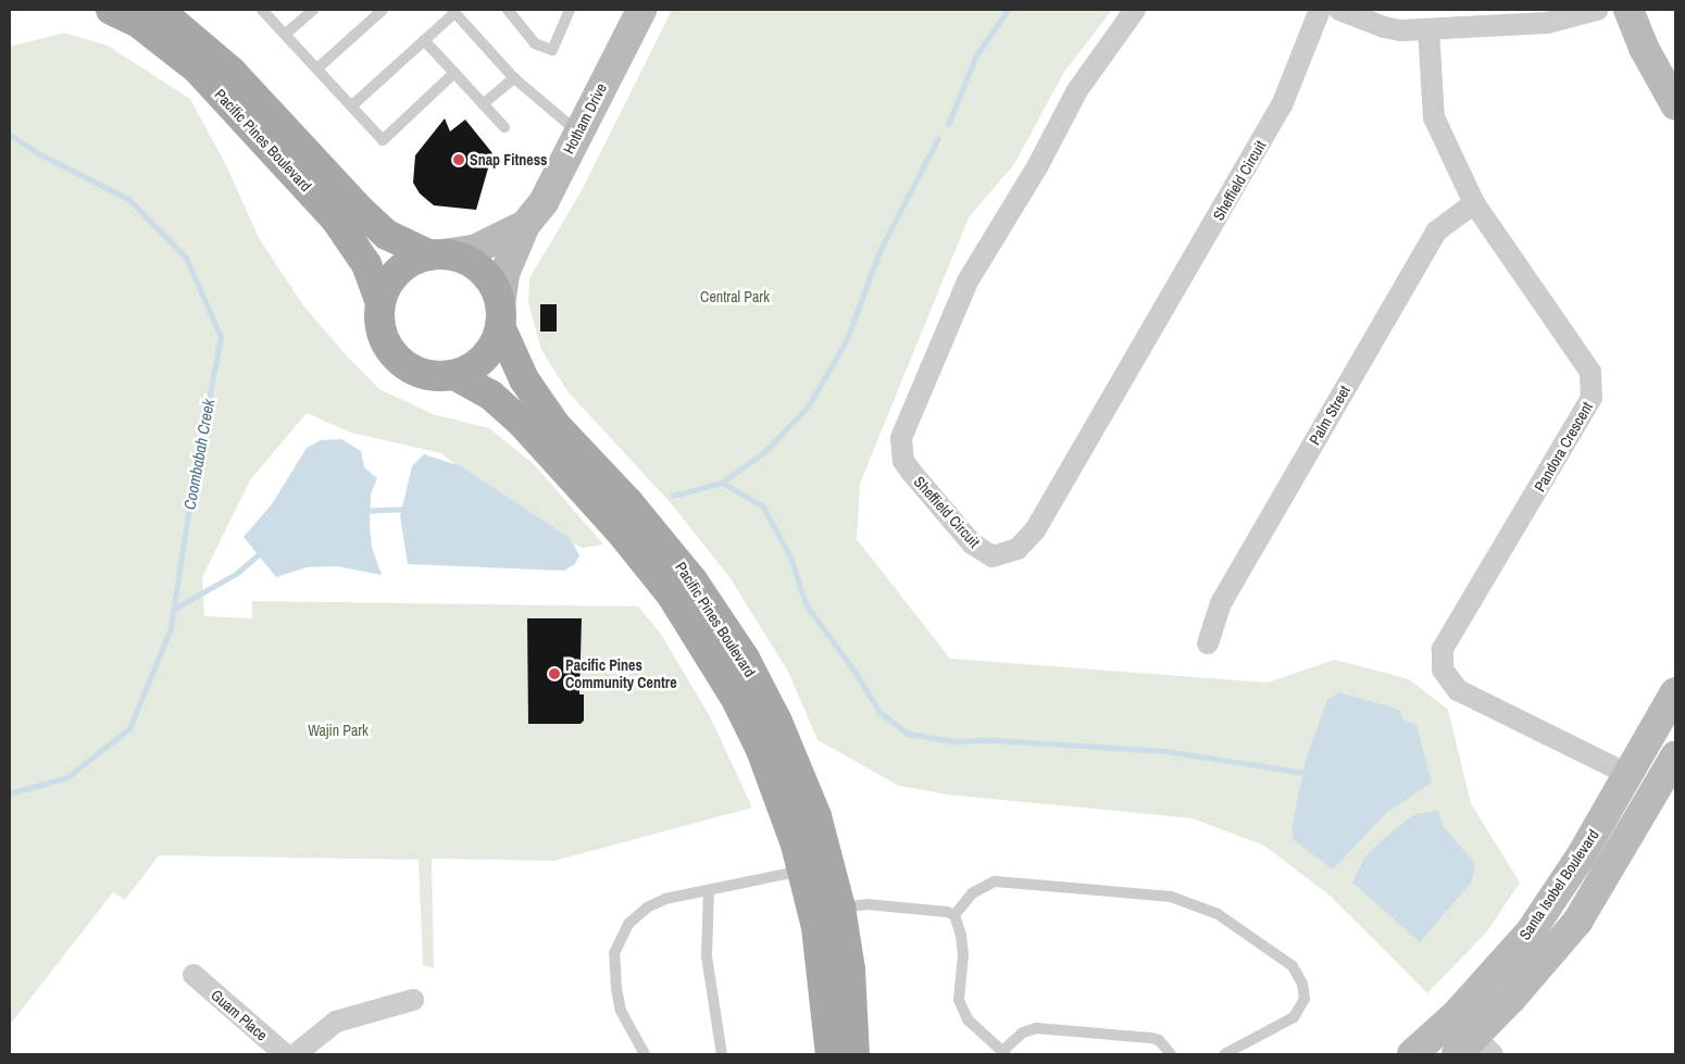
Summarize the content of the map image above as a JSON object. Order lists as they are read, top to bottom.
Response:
{
  "streets": {
    "main road": ["Pacific Pines Boulevard"],
    "street": [
      "Hotham Drive",
      "Sheffield Circuit",
      "Palm Street",
      "Pandora Crescent",
      "Santa Isobel Boulevard",
      "Guam Place"
    ]
  },
  "crossings": [
    ["Hotham Drive", "Pacific Pines Boulevard"],
    ["Palm Street", "Pandora Crescent"],
    ["Pandora Crescent", "Santa Isobel Boulevard"]
  ],
  "water": ["Coombabah Creek"],
  "parks": ["Central Park", "Wajin Park"],
  "places": ["Snap Fitness", "Pacific Pines Community Centre"]
}
